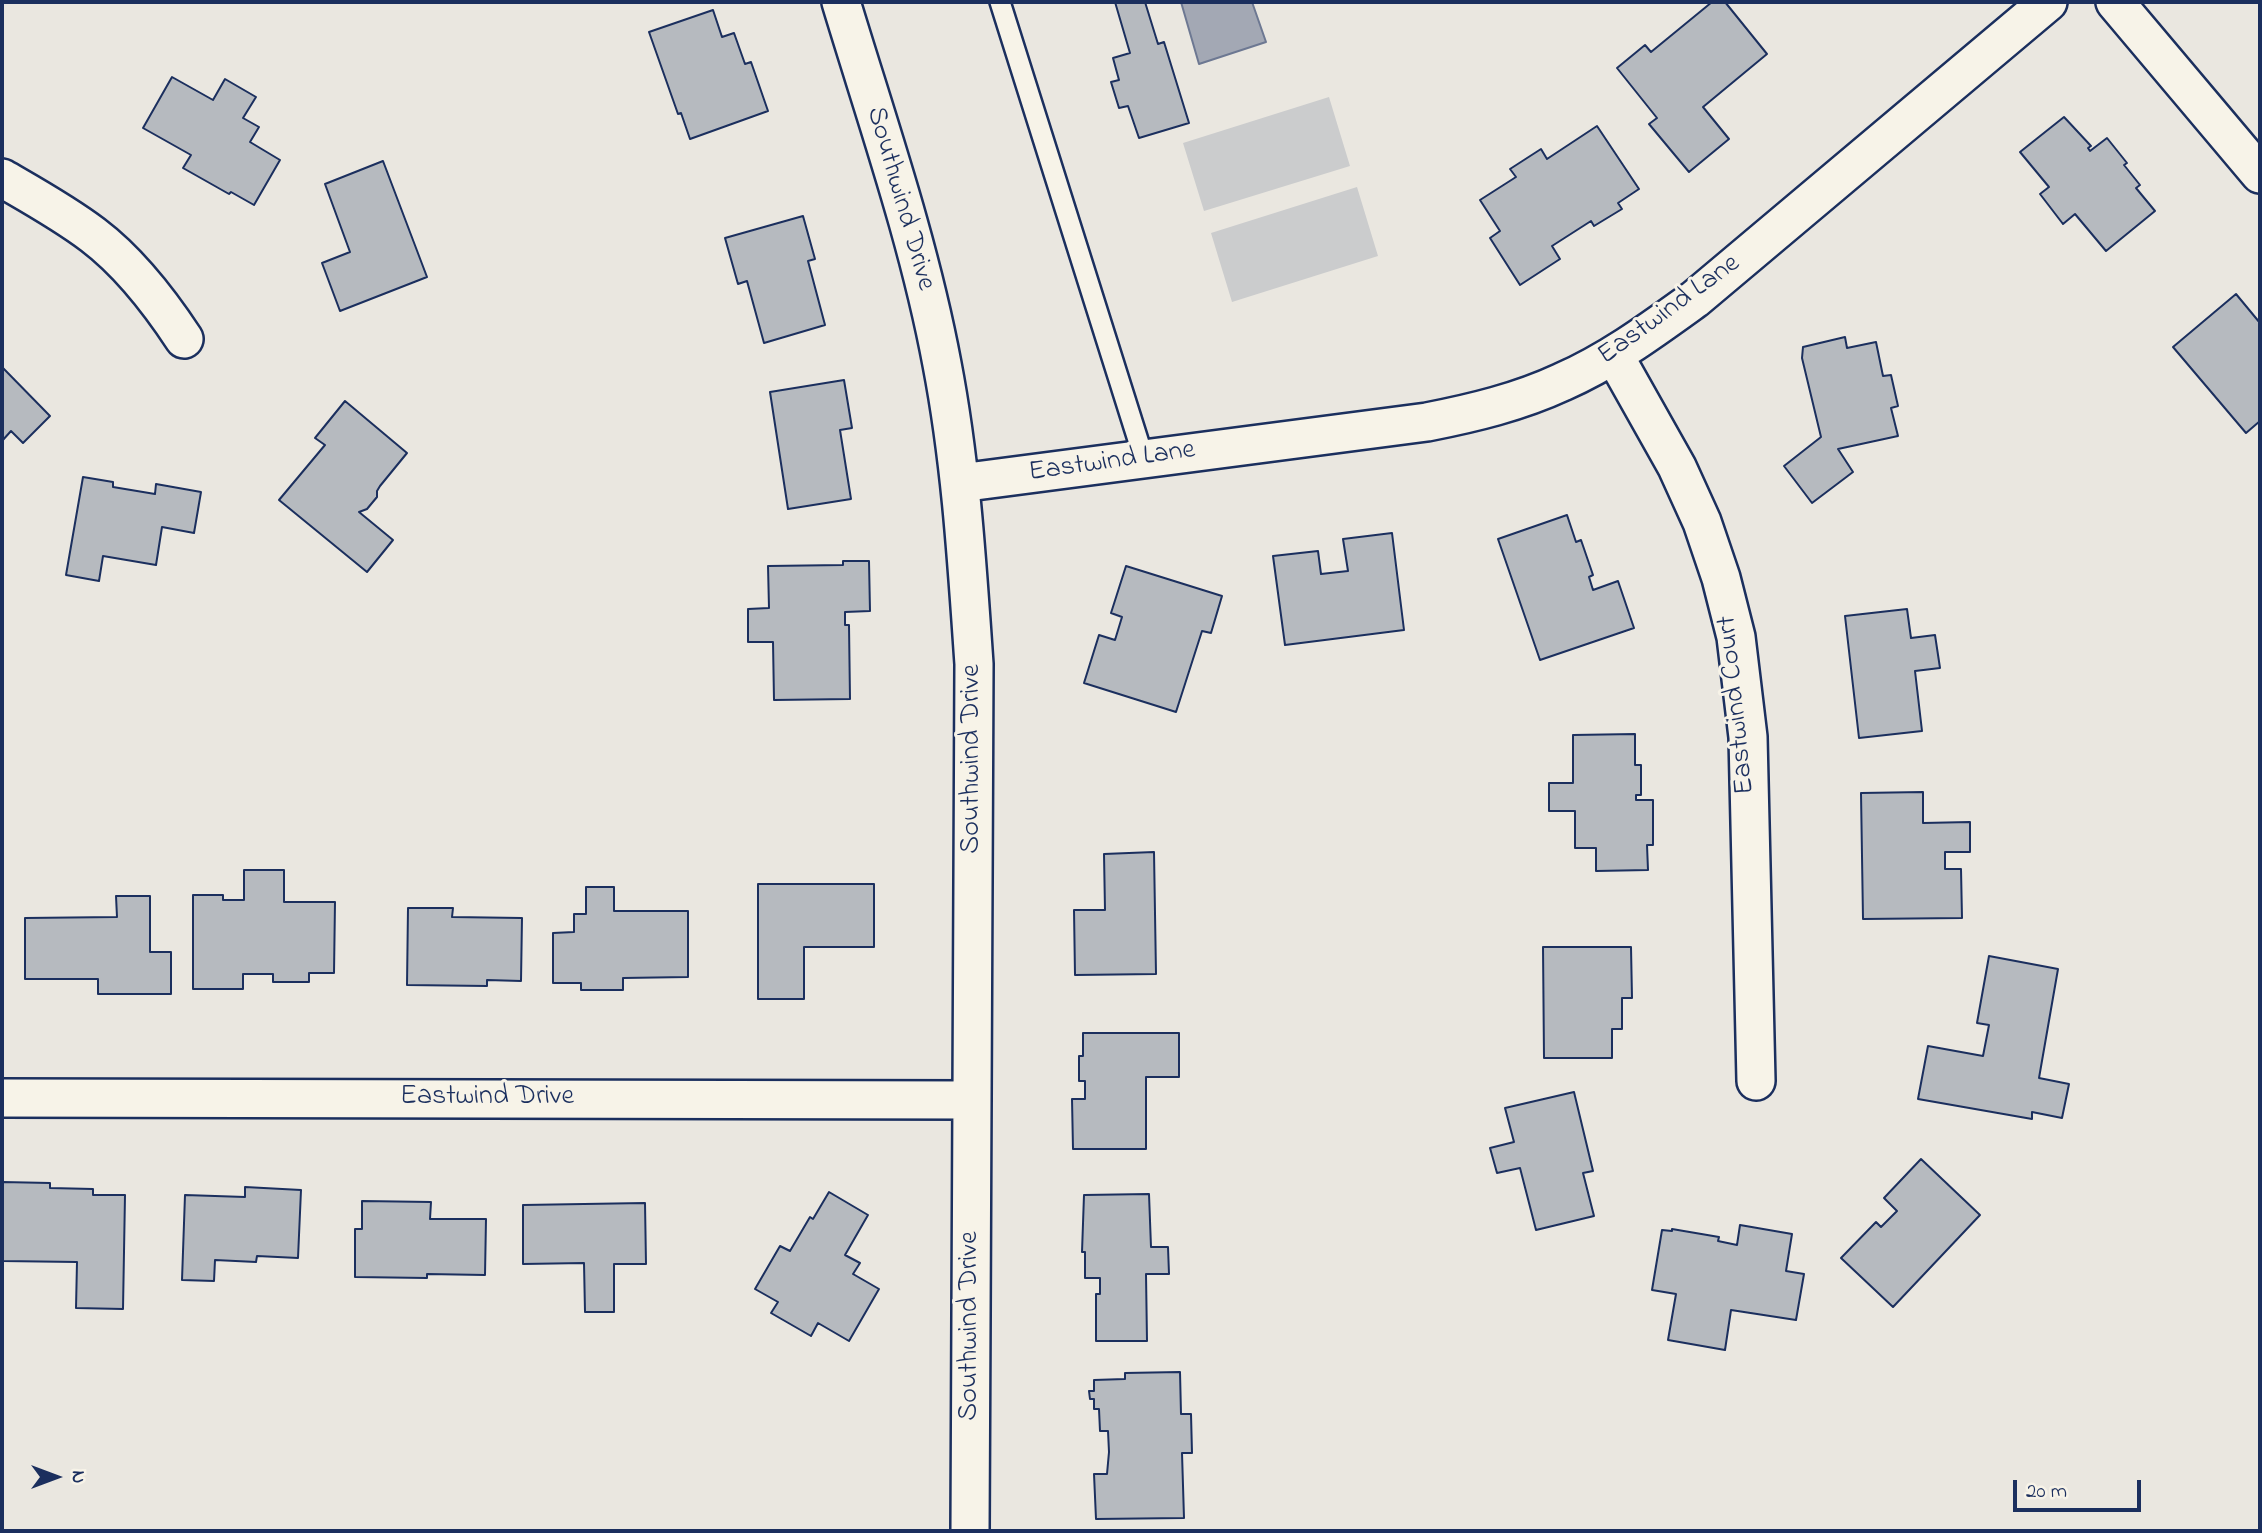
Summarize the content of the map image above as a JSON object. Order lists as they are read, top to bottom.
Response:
{
  "streets": {
    "street": [
      "Southwind Drive",
      "Eastwind Lane",
      "Eastwind Court",
      "Eastwind Drive"
    ]
  },
  "crossings": [
    ["Southwind Drive", "Eastwind Lane"],
    ["Southwind Drive", "Eastwind Drive"],
    ["Eastwind Lane", "Eastwind Court"]
  ],
  "scale_bar": "20 m",
  "north": "right"
}
